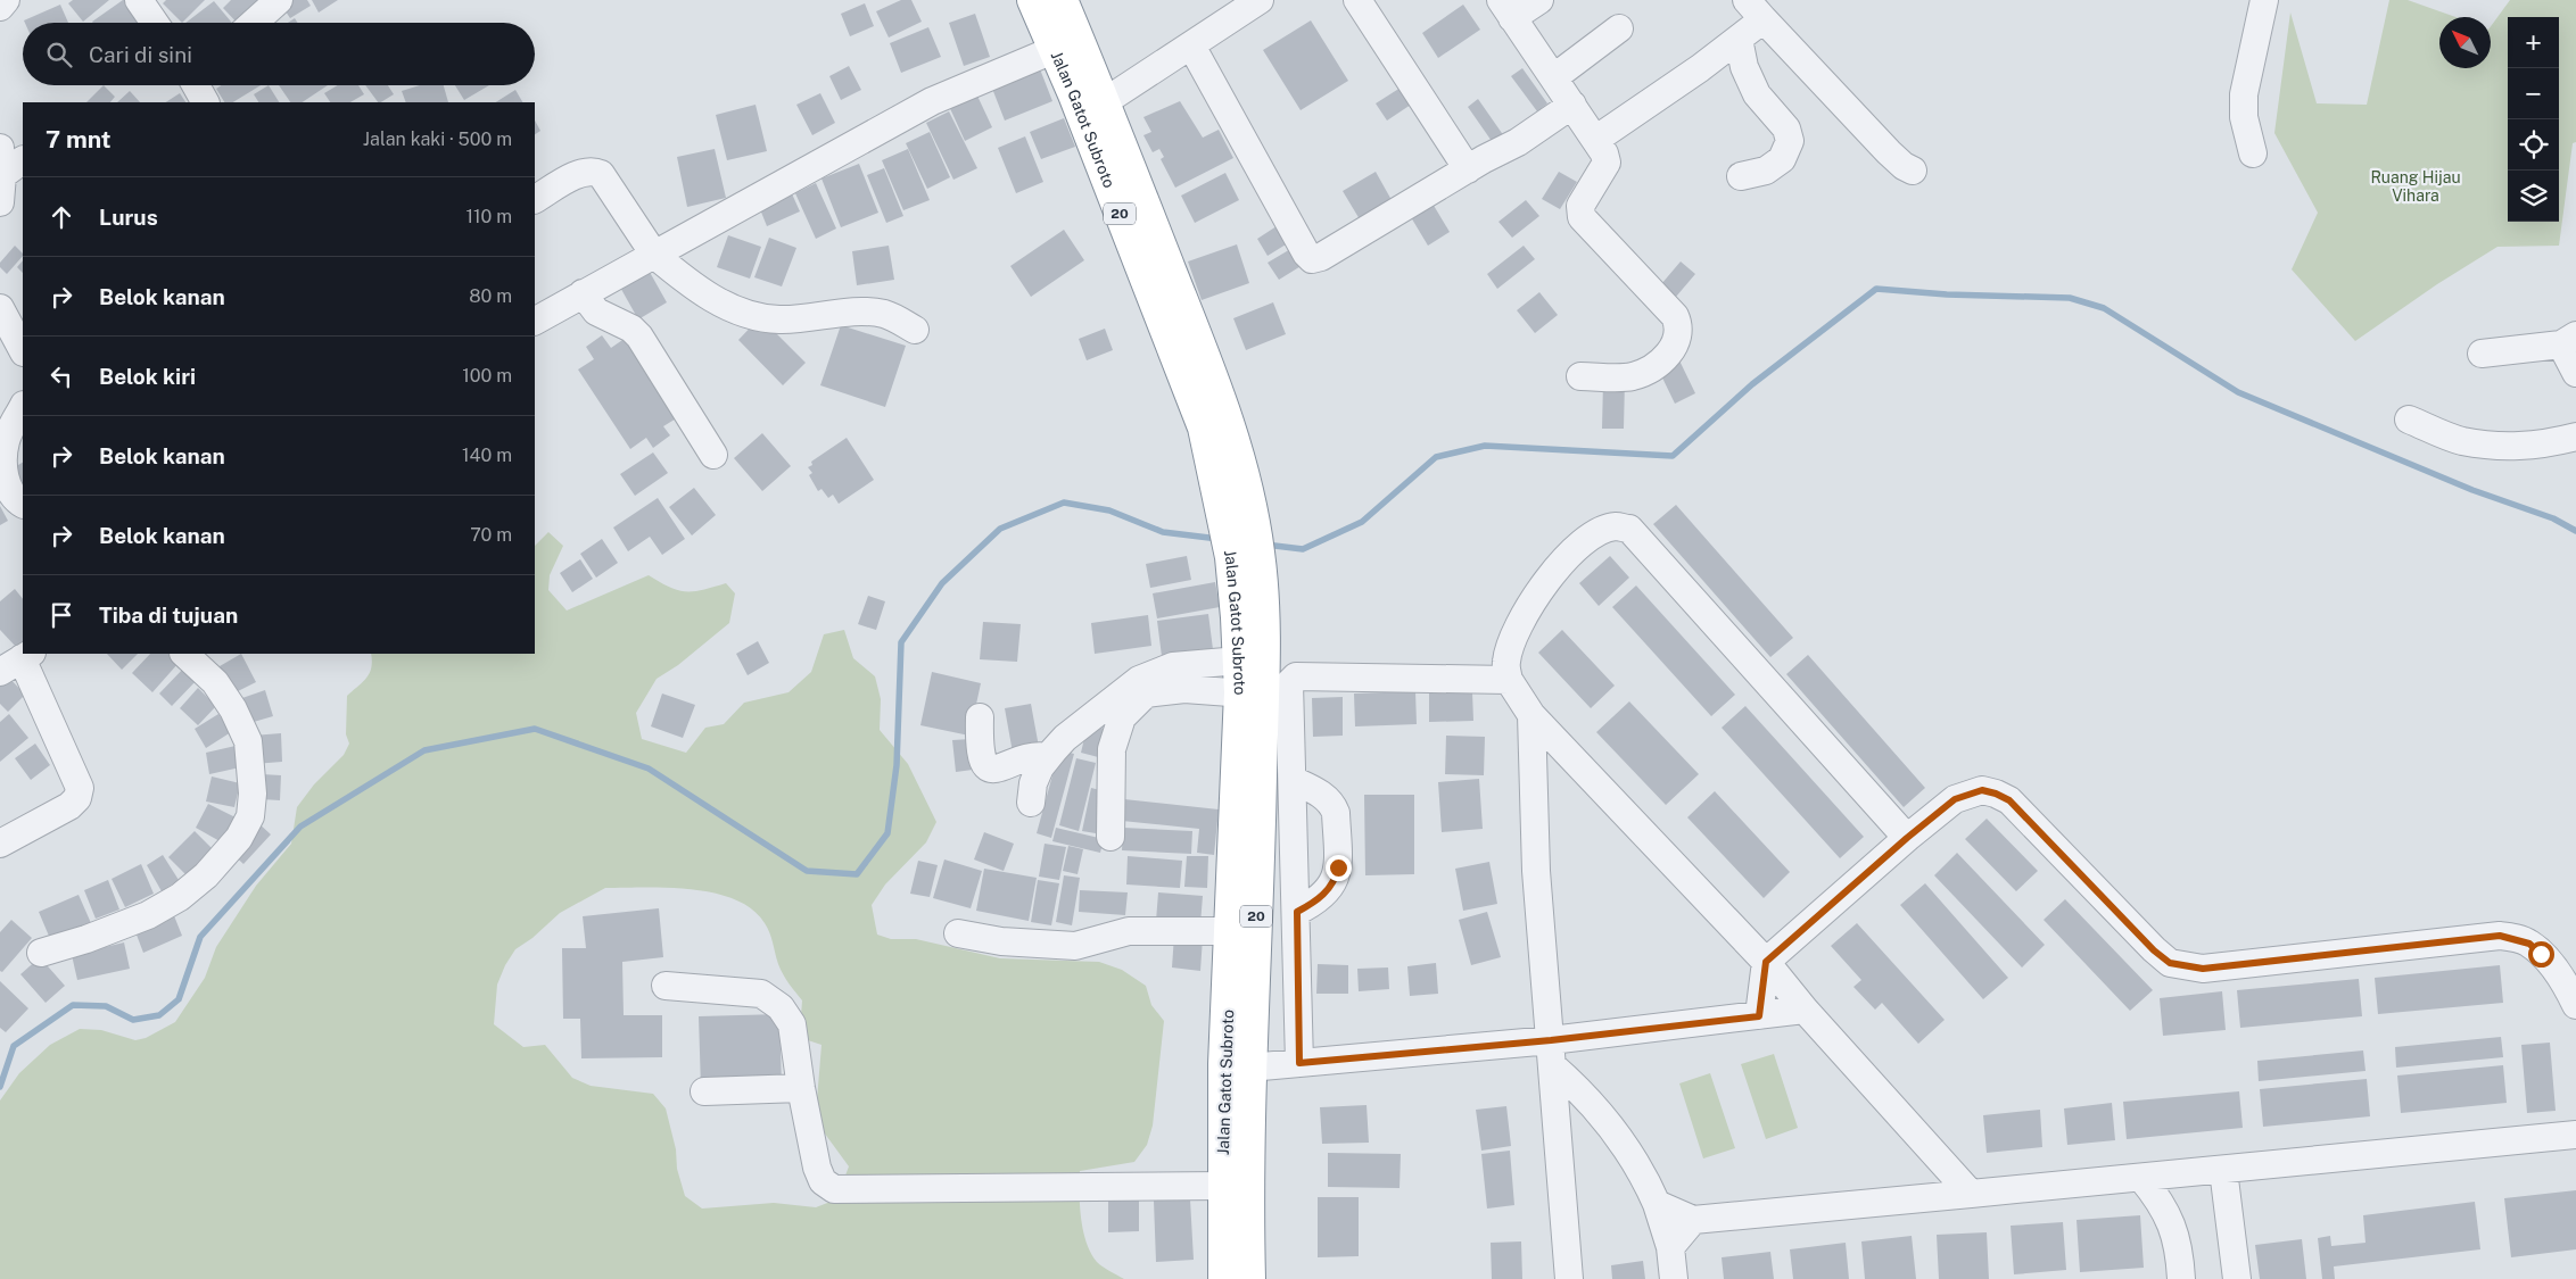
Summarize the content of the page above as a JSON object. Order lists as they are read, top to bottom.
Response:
{
  "streets": {
    "highway": ["Jalan Gatot Subroto", "20"]
  },
  "parks": ["Ruang Hijau Vihara"],
  "north": "top left",
  "page": {
    "map_buttons": ["+", "−"],
    "search": "Cari di sini",
    "heading": ["7 mnt", "Jalan kaki · 500 m"],
    "list": [
      ["Lurus", "110 m"],
      ["Belok kanan", "80 m"],
      ["Belok kiri", "100 m"],
      ["Belok kanan", "140 m"],
      ["Belok kanan", "70 m"],
      "Tiba di tujuan"
    ]
  }
}
